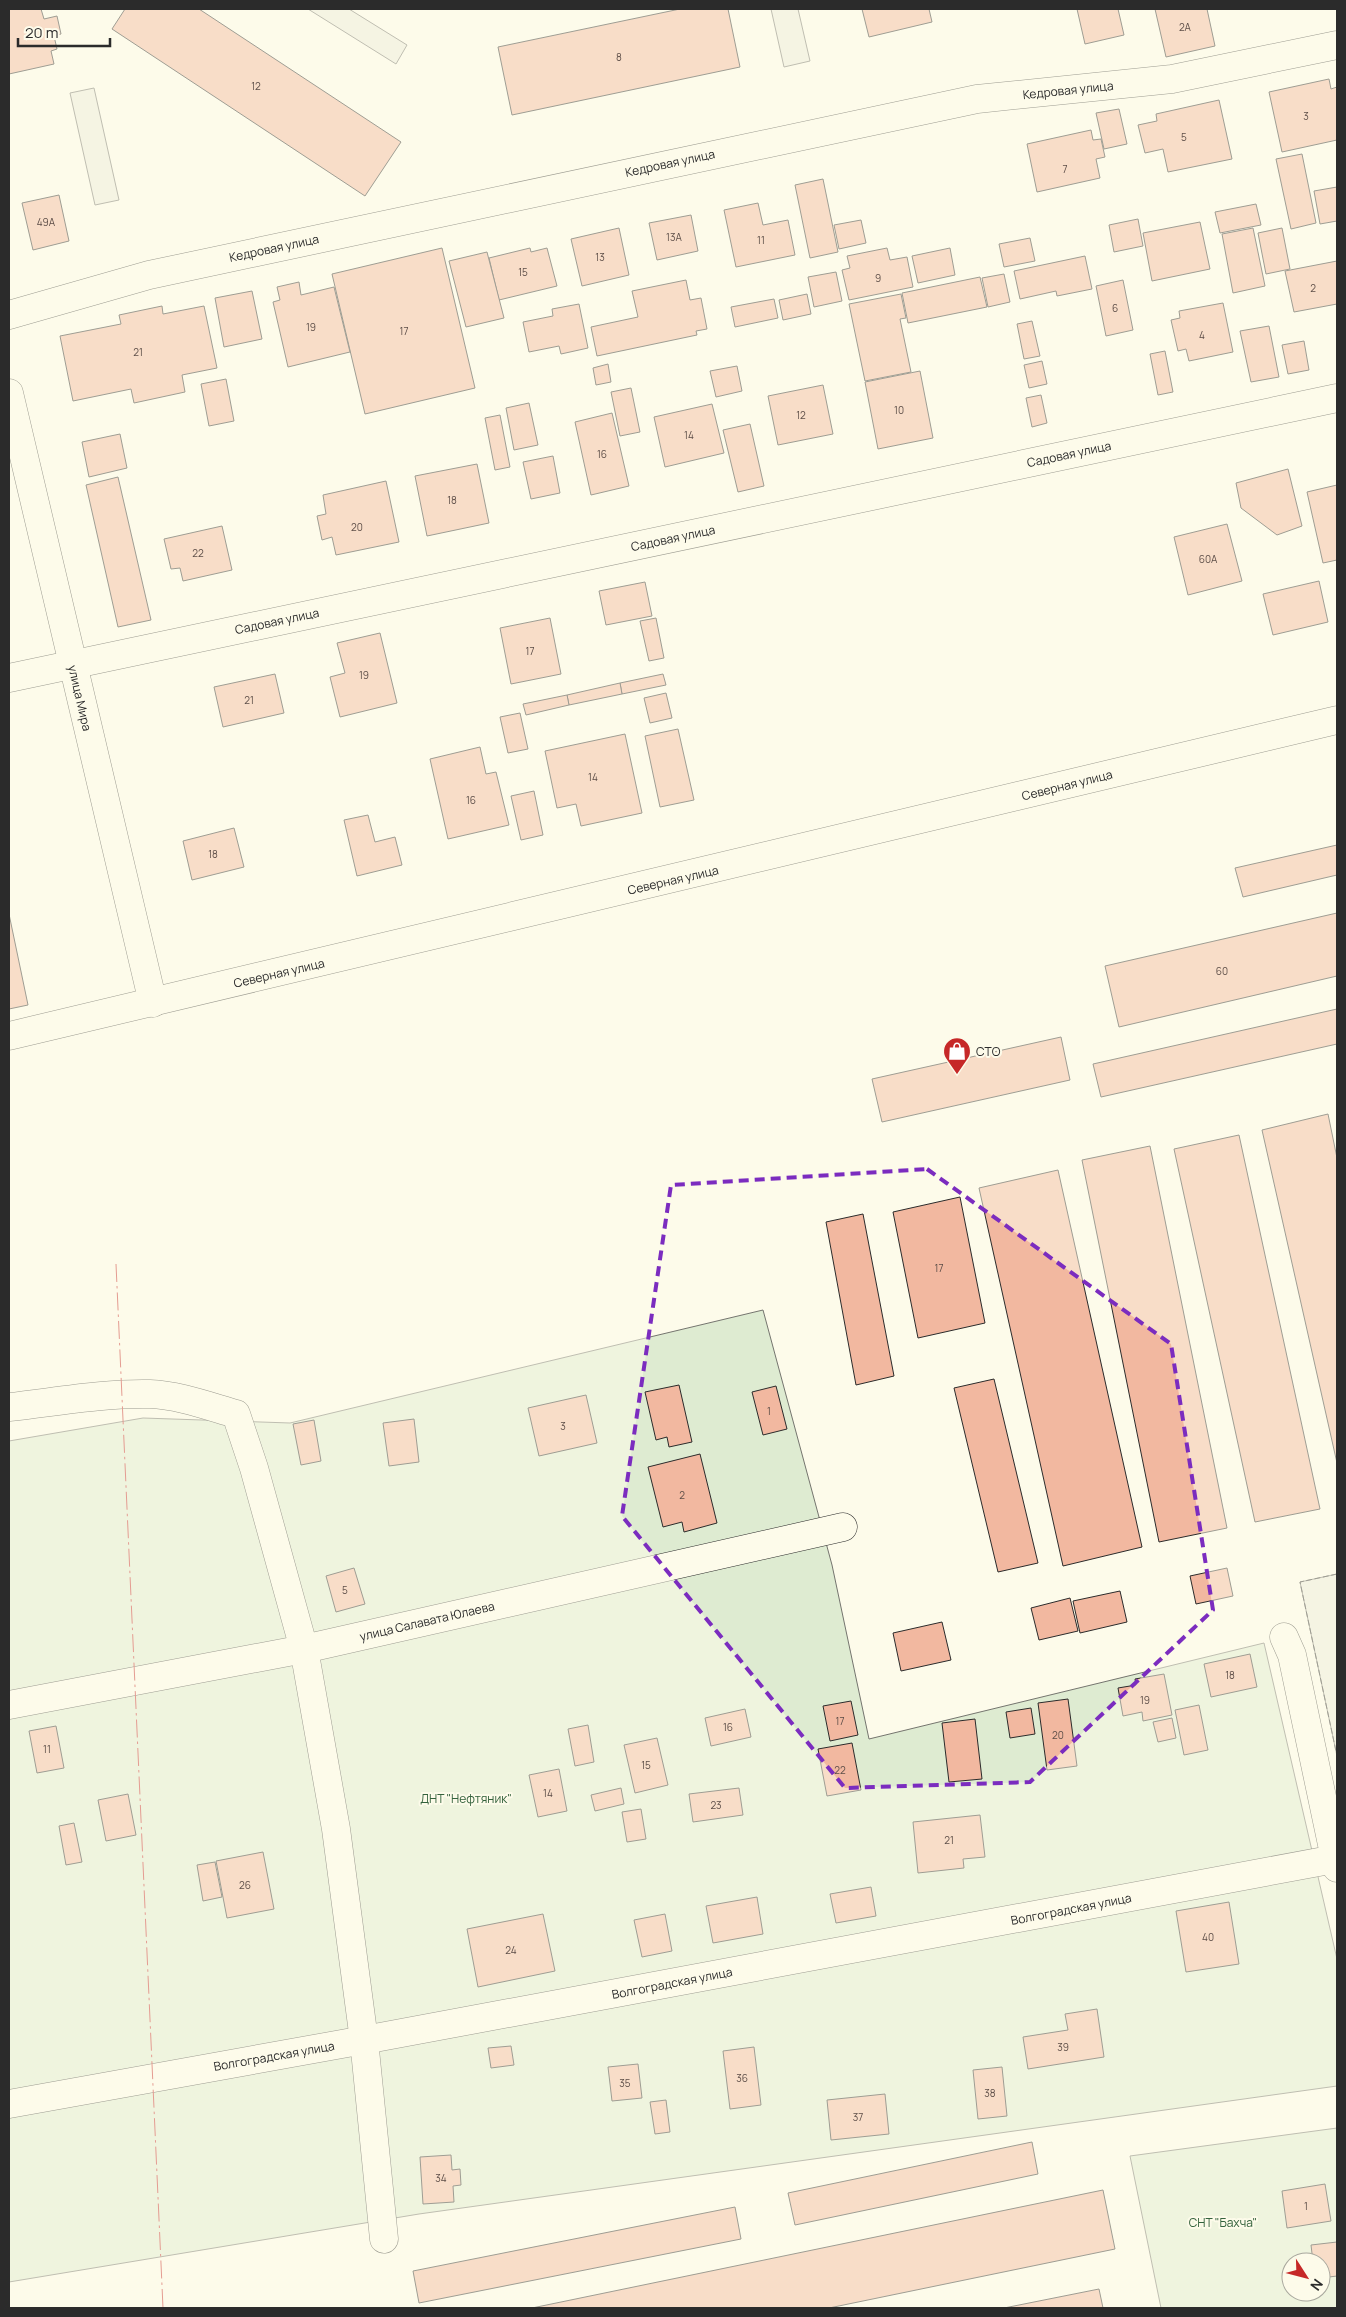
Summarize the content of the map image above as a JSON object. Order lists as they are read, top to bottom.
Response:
{
  "streets": {
    "street": [
      "Кедровая улица",
      "Садовая улица",
      "улица Мира",
      "Северная улица",
      "улица Салавата Юлаева",
      "Волгоградская улица"
    ]
  },
  "crossings": [
    ["Садовая улица", "улица Мира"],
    ["улица Мира", "Северная улица"]
  ],
  "parks": ["ДНТ \"Нефтяник\"", "СНТ \"Бахча\""],
  "places": {
    "shop": ["СТО"]
  },
  "house_numbers": [
    "2А",
    "8",
    "12",
    "3",
    "5",
    "7",
    "49А",
    "13А",
    "11",
    "13",
    "15",
    "9",
    "2",
    "6",
    "19",
    "17",
    "4",
    "21",
    "10",
    "12",
    "14",
    "16",
    "18",
    "20",
    "22",
    "60А",
    "17",
    "19",
    "21",
    "14",
    "16",
    "18",
    "60",
    "17",
    "1",
    "3",
    "2",
    "5",
    "18",
    "19",
    "17",
    "16",
    "20",
    "11",
    "15",
    "22",
    "14",
    "23",
    "21",
    "26",
    "40",
    "24",
    "39",
    "36",
    "35",
    "38",
    "37",
    "34",
    "1"
  ],
  "scale_bar": "20 m",
  "north": "bottom right"
}
